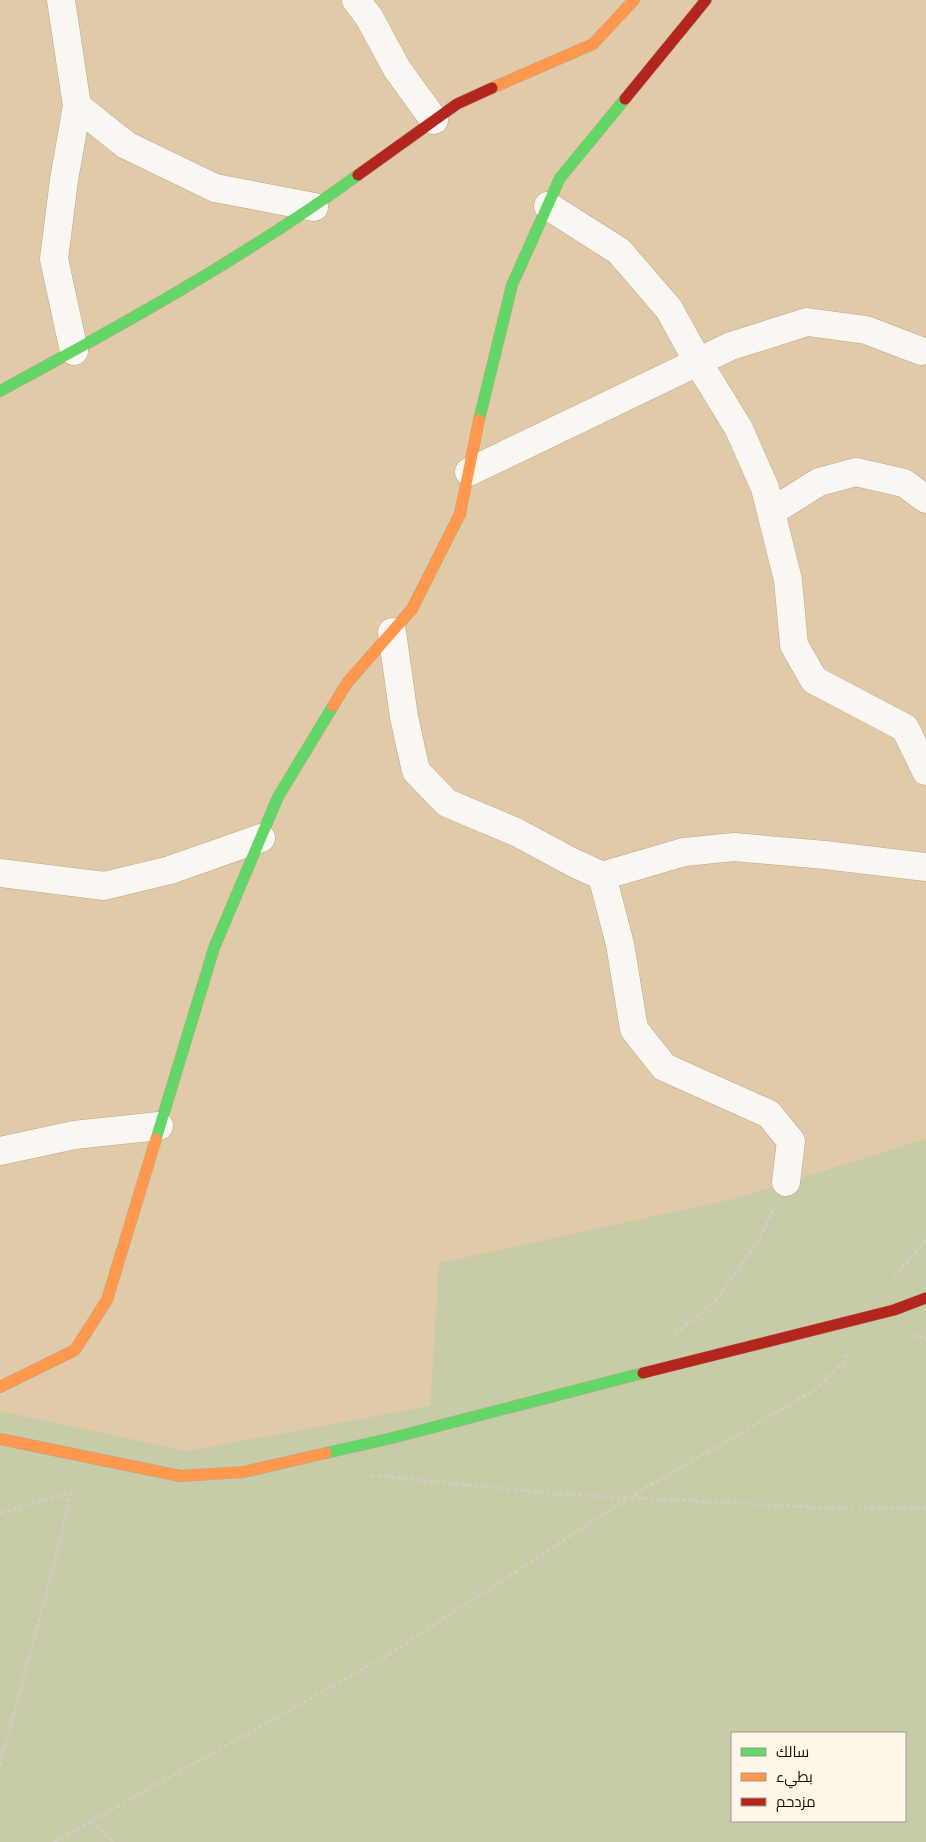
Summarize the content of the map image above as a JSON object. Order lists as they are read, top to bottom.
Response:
{
  "legend": ["سالك", "بطيء", "مزدحم"]
}
